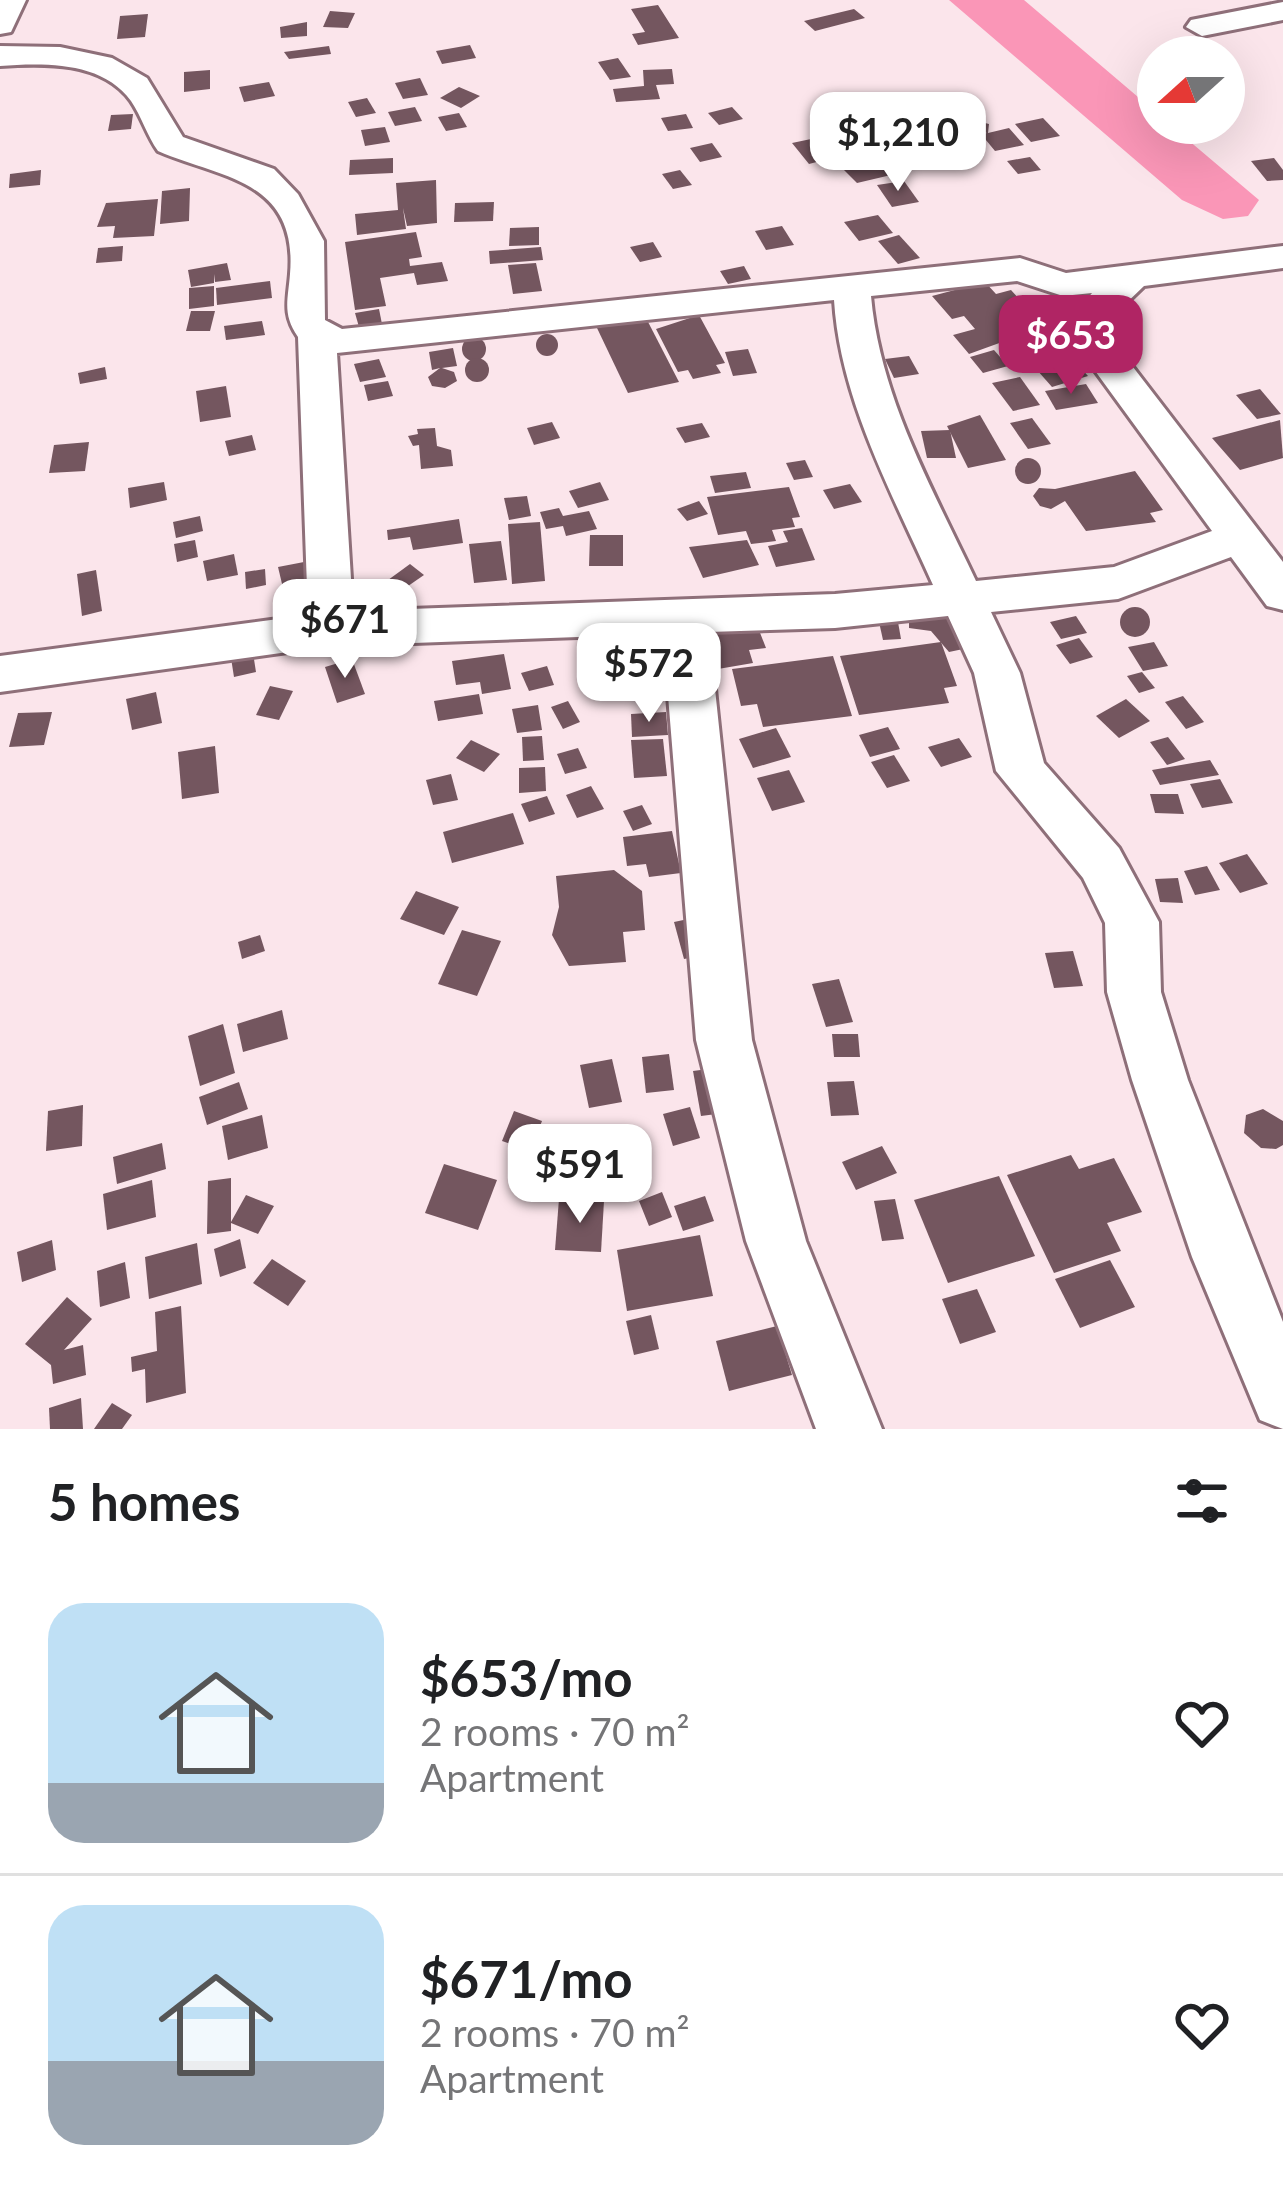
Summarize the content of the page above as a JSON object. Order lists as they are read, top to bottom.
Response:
{
  "north": "left",
  "page": {
    "price": [
      "$1,210",
      "$653",
      "$671",
      "$572",
      "$591"
    ],
    "heading": "5 homes",
    "list": [
      {
        "name": "$653/mo",
        "note": "2 rooms · 70 m² · Apartment"
      },
      {
        "name": "$671/mo",
        "note": "2 rooms · 70 m² · Apartment"
      }
    ]
  }
}
